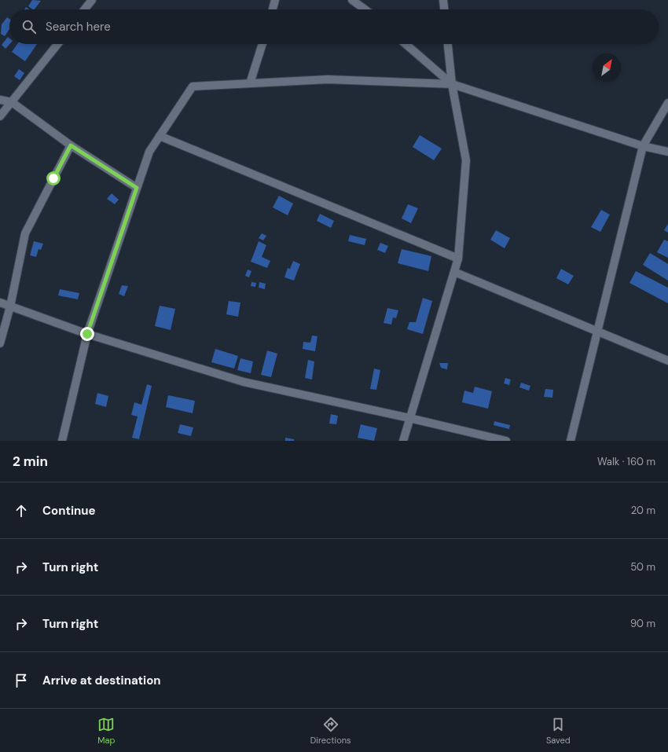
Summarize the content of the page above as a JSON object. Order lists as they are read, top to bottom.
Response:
{
  "north": "top right",
  "page": {
    "search": "Search here",
    "heading": ["2 min", "Walk · 160 m"],
    "list": [
      ["Continue", "20 m"],
      ["Turn right", "50 m"],
      ["Turn right", "90 m"],
      "Arrive at destination"
    ],
    "nav": ["Map", "Directions", "Saved"]
  }
}
